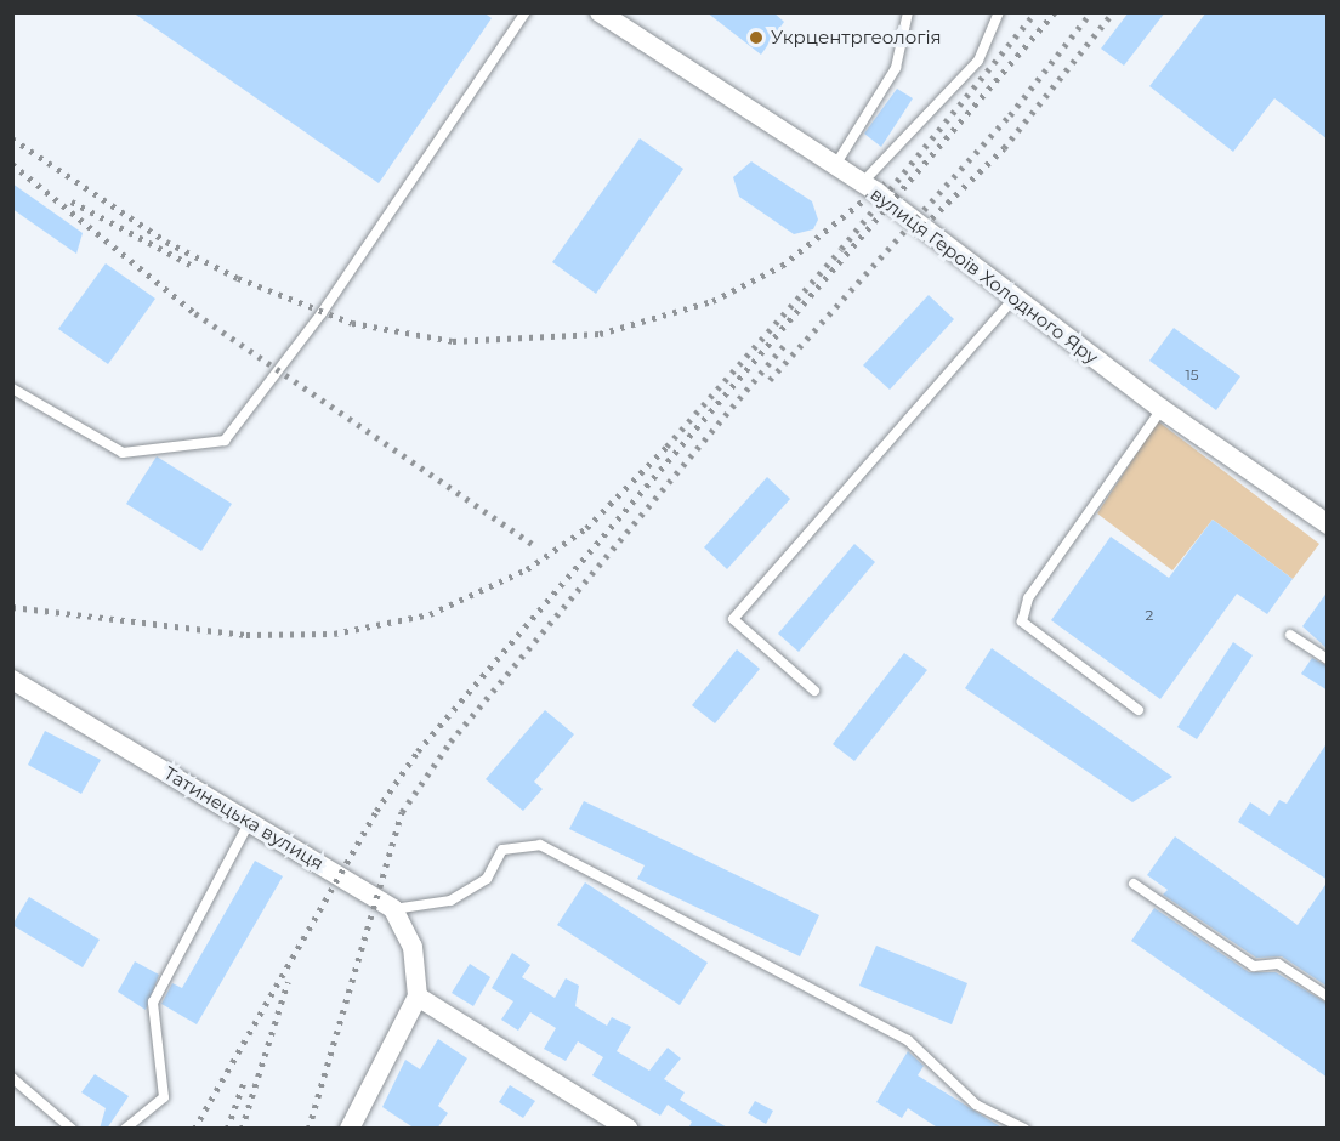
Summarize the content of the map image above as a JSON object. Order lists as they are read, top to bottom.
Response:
{
  "streets": {
    "street": ["вулиця Героїв Холодного Яру", "Татинецька вулиця"]
  },
  "places": ["Укрцентргеологія"],
  "house_numbers": ["15", "2"]
}
